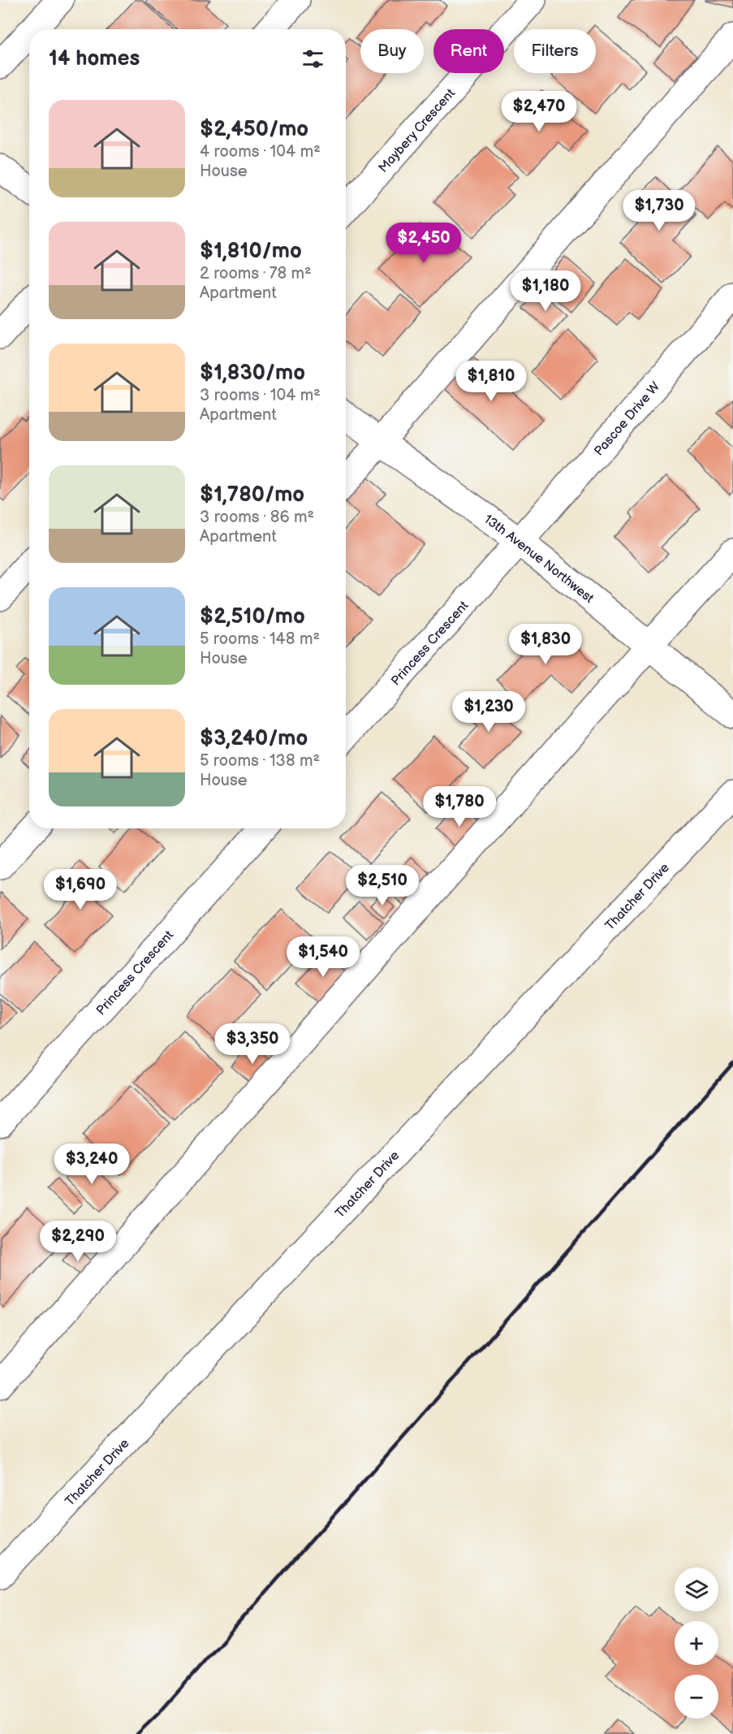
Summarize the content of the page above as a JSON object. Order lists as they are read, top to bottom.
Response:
{
  "streets": {
    "street": [
      "Maybery Crescent",
      "Pascoe Drive W",
      "13th Avenue Northwest",
      "Princess Crescent",
      "Thatcher Drive"
    ]
  },
  "crossings": [
    ["Pascoe Drive W", "13th Avenue Northwest"],
    ["Pascoe Drive W", "Princess Crescent"],
    ["13th Avenue Northwest", "Princess Crescent"]
  ],
  "page": {
    "chip": ["Buy", "Rent", "Filters"],
    "heading": "14 homes",
    "list": [
      {
        "name": "$2,450/mo",
        "note": "4 rooms · 104 m² · House"
      },
      {
        "name": "$1,810/mo",
        "note": "2 rooms · 78 m² · Apartment"
      },
      {
        "name": "$1,830/mo",
        "note": "3 rooms · 104 m² · Apartment"
      },
      {
        "name": "$1,780/mo",
        "note": "3 rooms · 86 m² · Apartment"
      },
      {
        "name": "$2,510/mo",
        "note": "5 rooms · 148 m² · House"
      },
      {
        "name": "$3,240/mo",
        "note": "5 rooms · 138 m² · House"
      }
    ],
    "price": [
      "$2,470",
      "$1,730",
      "$2,450",
      "$1,180",
      "$1,810",
      "$1,830",
      "$1,230",
      "$1,780",
      "$2,510",
      "$1,690",
      "$1,540",
      "$3,350",
      "$3,240",
      "$2,290"
    ],
    "map_buttons": ["+", "−"]
  }
}
